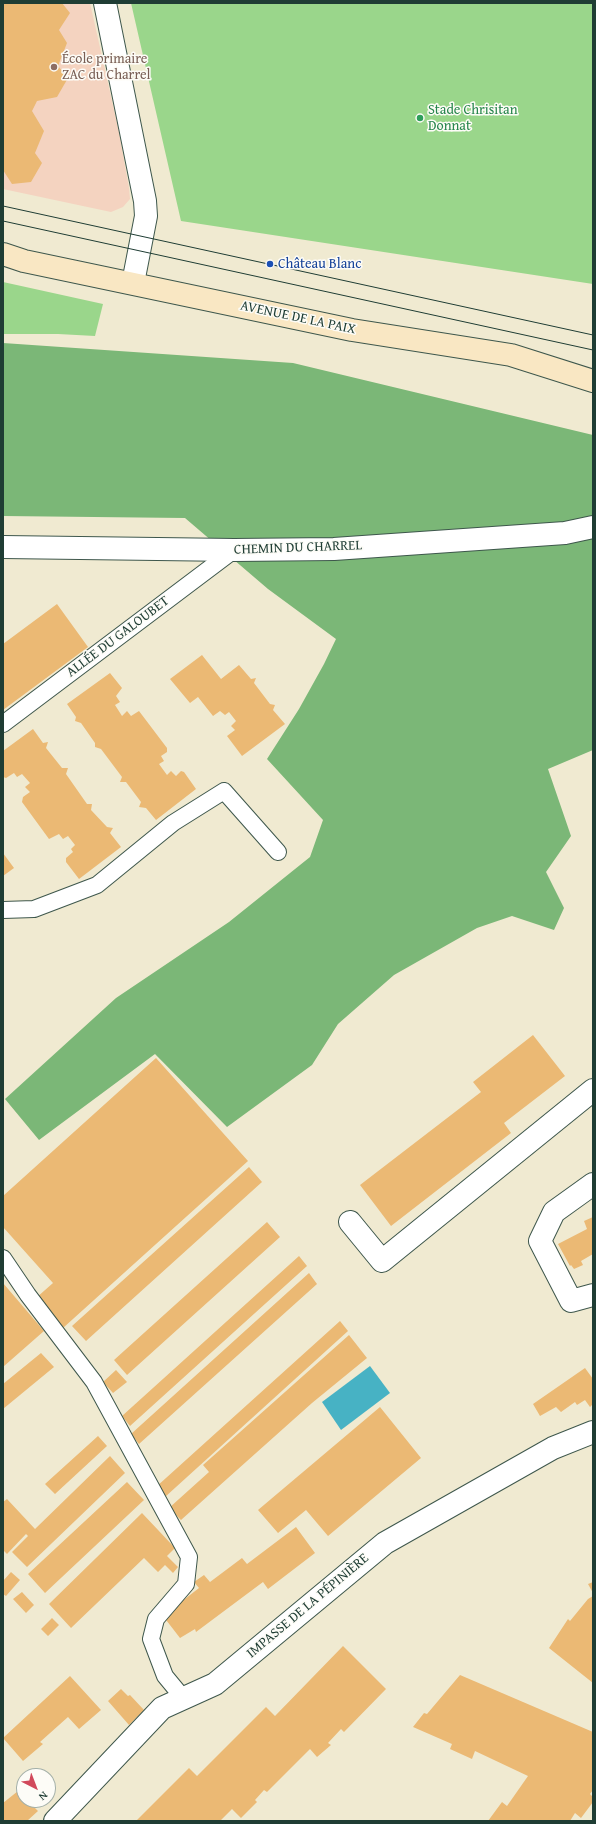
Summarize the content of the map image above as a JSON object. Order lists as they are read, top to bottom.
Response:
{
  "streets": {
    "street": ["AVENUE DE LA PAIX", "CHEMIN DU CHARREL", "IMPASSE DE LA PÉPINIÈRE"],
    "lane": ["ALLÉE DU GALOUBET"]
  },
  "crossings": [
    ["CHEMIN DU CHARREL", "ALLÉE DU GALOUBET"]
  ],
  "places": ["École primaire ZAC du Charrel", "Stade Chrisitan Donnat", "Château Blanc"],
  "north": "bottom right"
}
